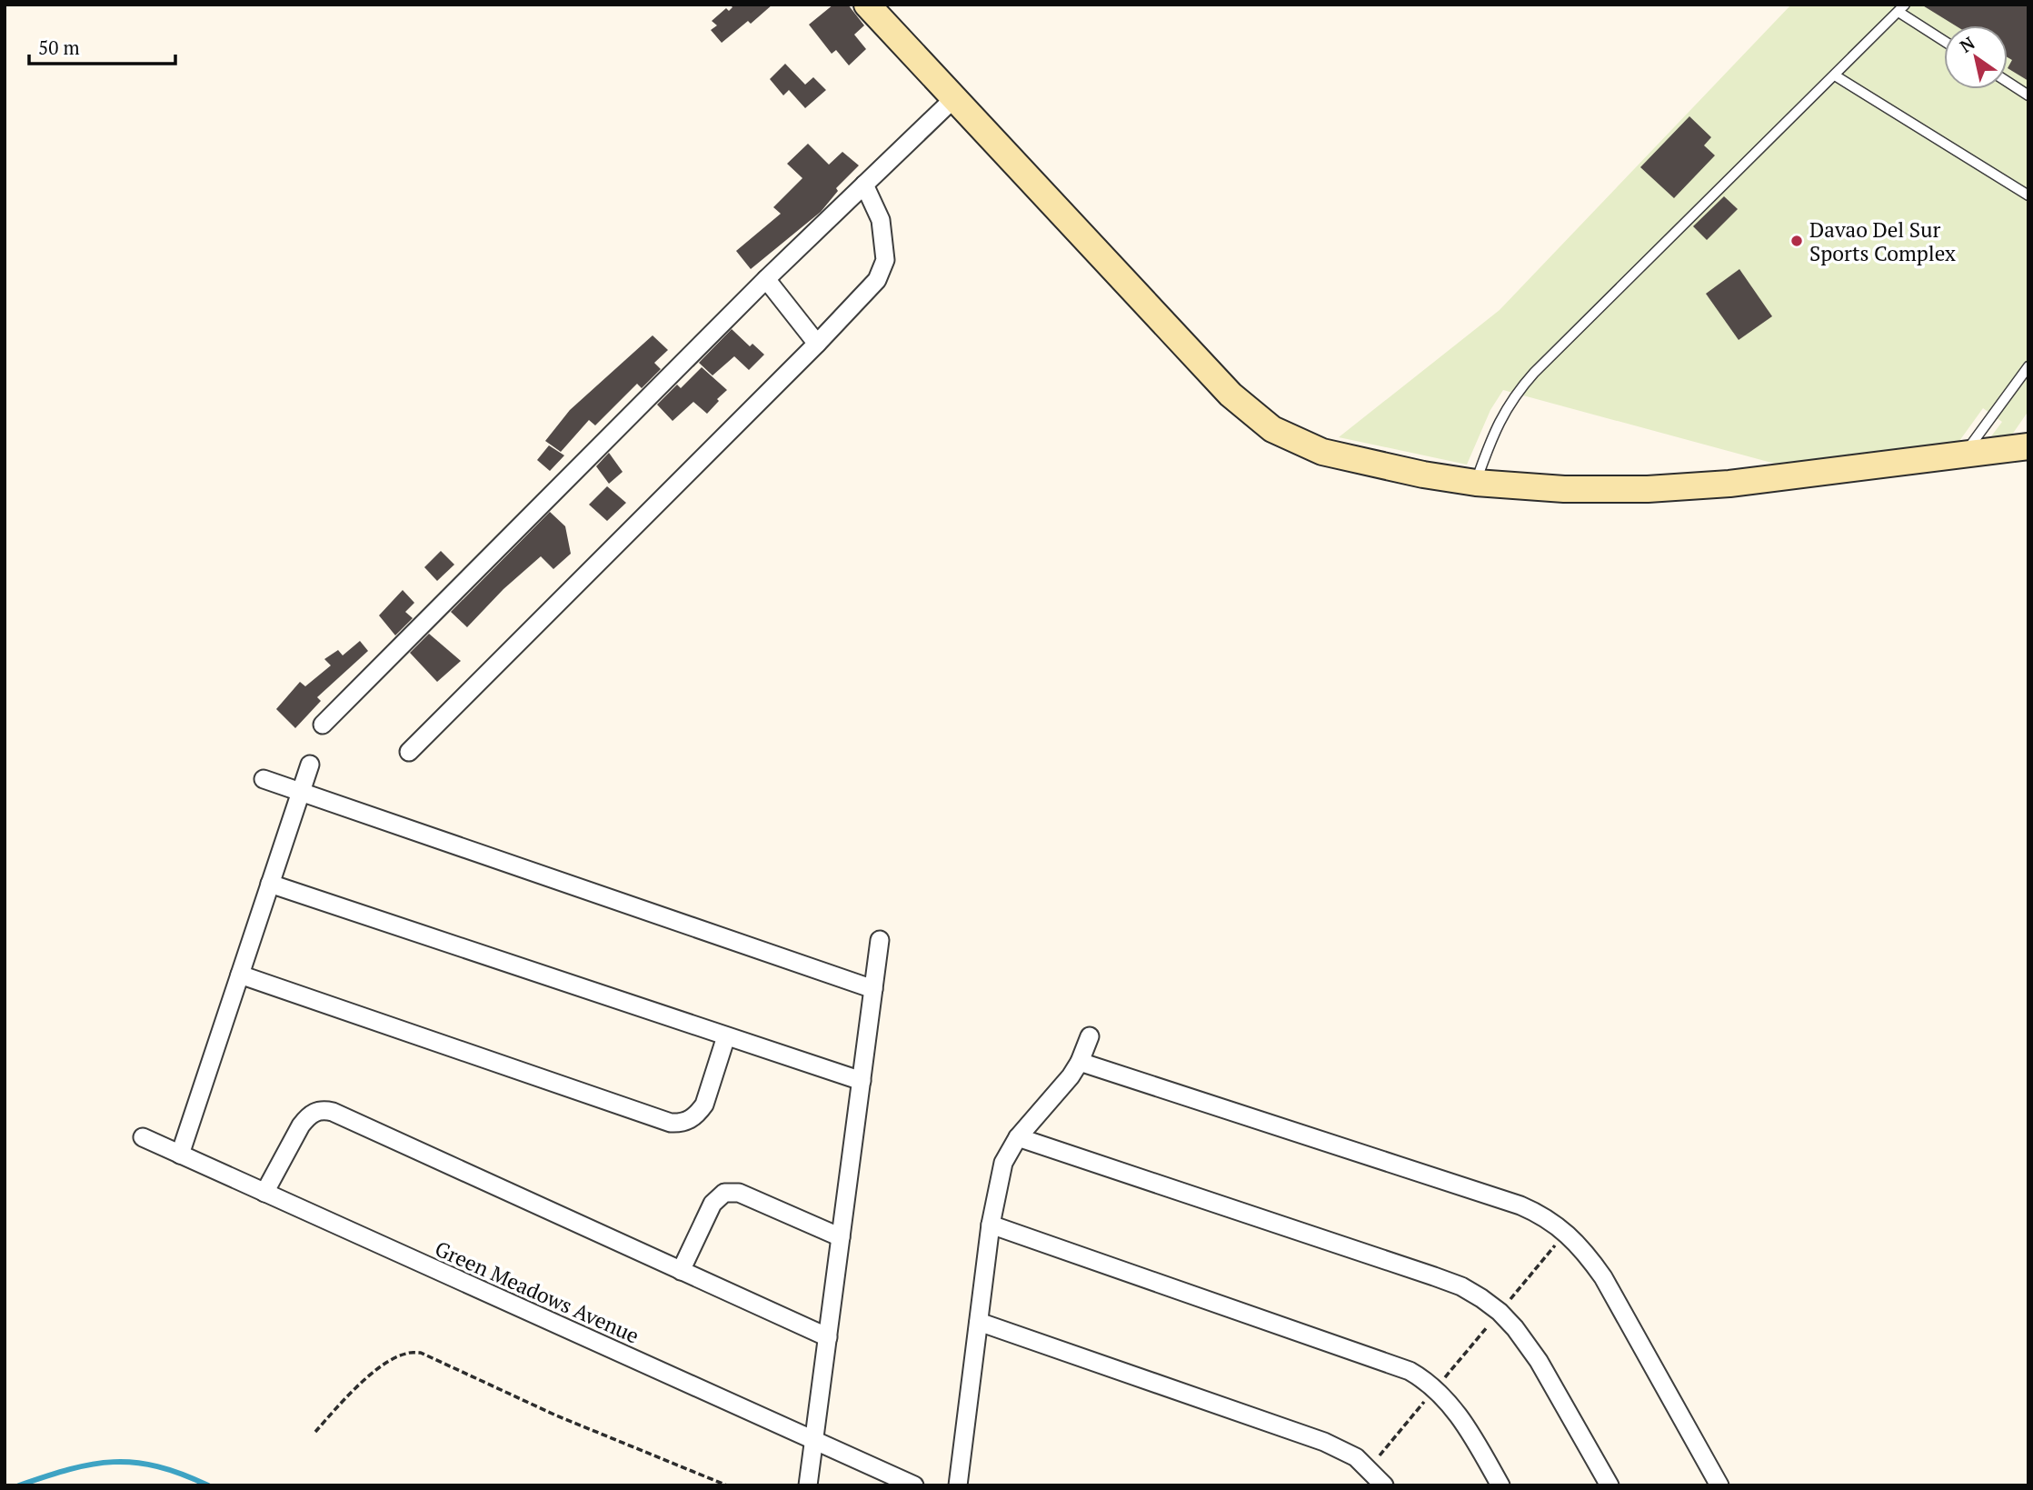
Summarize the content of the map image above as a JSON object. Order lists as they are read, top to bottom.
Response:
{
  "streets": {
    "street": ["Green Meadows Avenue"]
  },
  "places": ["Davao Del Sur Sports Complex"],
  "scale_bar": "50 m",
  "north": "top left"
}
